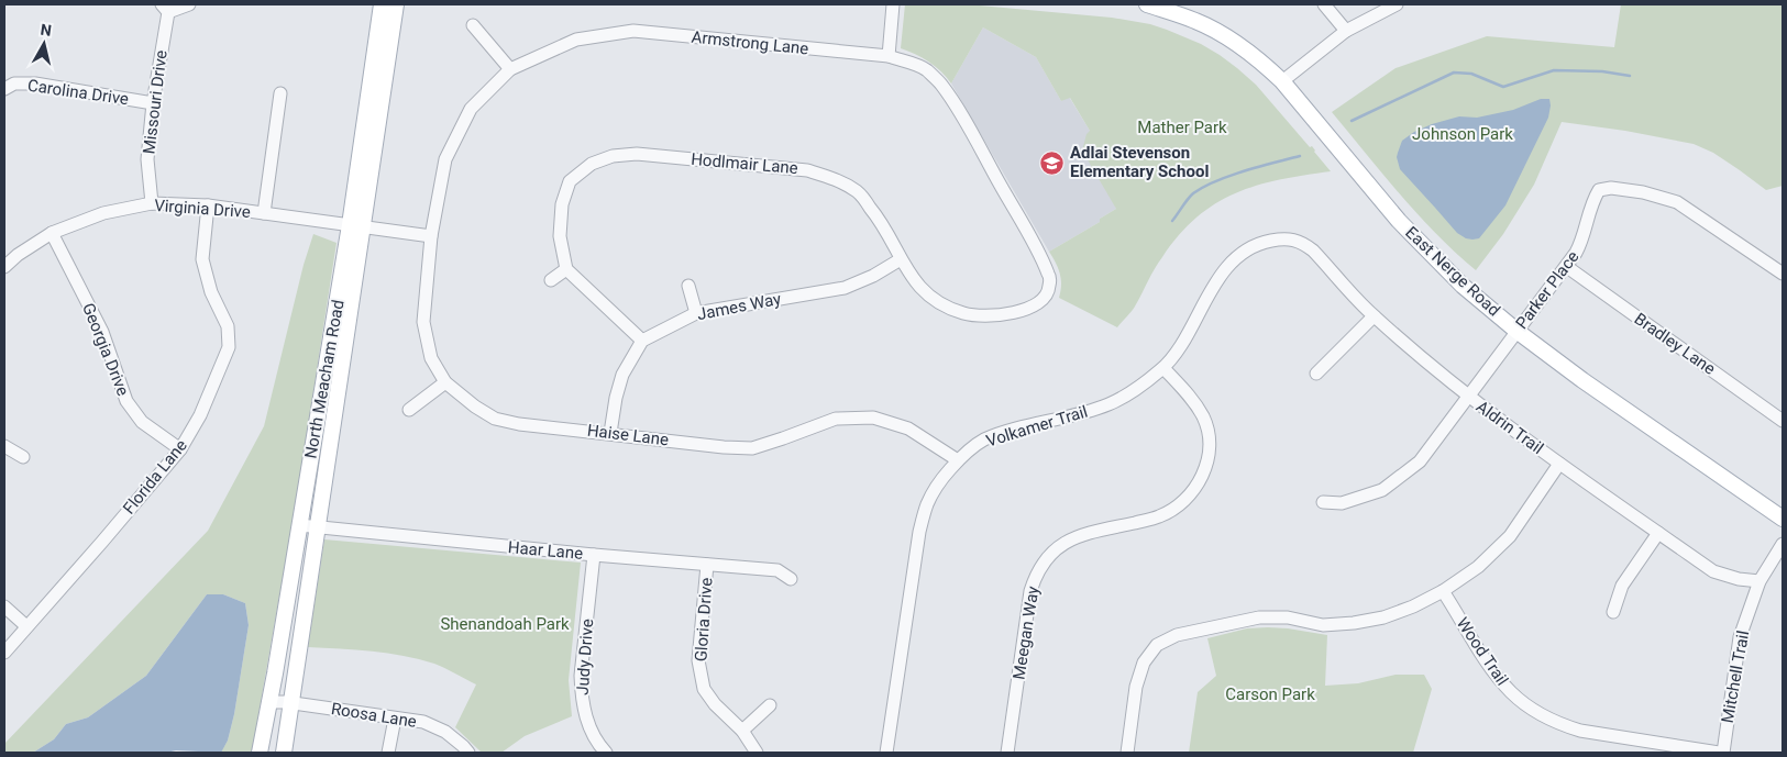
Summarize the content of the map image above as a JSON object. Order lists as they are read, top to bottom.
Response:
{
  "streets": {
    "main road": ["East Nerge Road", "North Meacham Road"],
    "street": [
      "Armstrong Lane",
      "Carolina Drive",
      "Missouri Drive",
      "Hodlmair Lane",
      "Virginia Drive",
      "Parker Place",
      "James Way",
      "Bradley Lane",
      "Georgia Drive",
      "Volkamer Trail",
      "Aldrin Trail",
      "Haise Lane",
      "Florida Lane",
      "Haar Lane",
      "Gloria Drive",
      "Meegan Way",
      "Wood Trail",
      "Judy Drive",
      "Mitchell Trail",
      "Roosa Lane"
    ]
  },
  "crossings": [
    ["Armstrong Lane", "Hodlmair Lane"],
    ["Armstrong Lane", "Virginia Drive"],
    ["Armstrong Lane", "Haise Lane"],
    ["Carolina Drive", "Missouri Drive"],
    ["Missouri Drive", "Virginia Drive"],
    ["Hodlmair Lane", "James Way"],
    ["Virginia Drive", "Georgia Drive"],
    ["Virginia Drive", "North Meacham Road"],
    ["Virginia Drive", "Haise Lane"],
    ["Virginia Drive", "Florida Lane"],
    ["East Nerge Road", "Parker Place"],
    ["Parker Place", "Bradley Lane"],
    ["Parker Place", "Aldrin Trail"],
    ["Georgia Drive", "Florida Lane"],
    ["North Meacham Road", "Haar Lane"],
    ["North Meacham Road", "Roosa Lane"],
    ["Volkamer Trail", "Aldrin Trail"],
    ["Volkamer Trail", "Haise Lane"],
    ["Volkamer Trail", "Meegan Way"],
    ["Aldrin Trail", "Mitchell Trail"],
    ["Haar Lane", "Gloria Drive"],
    ["Haar Lane", "Judy Drive"],
    ["Wood Trail", "Mitchell Trail"]
  ],
  "parks": [
    "Mather Park",
    "Johnson Park",
    "Shenandoah Park",
    "Carson Park"
  ],
  "places": {
    "school or university": ["Adlai Stevenson Elementary School"]
  },
  "north": "top"
}
